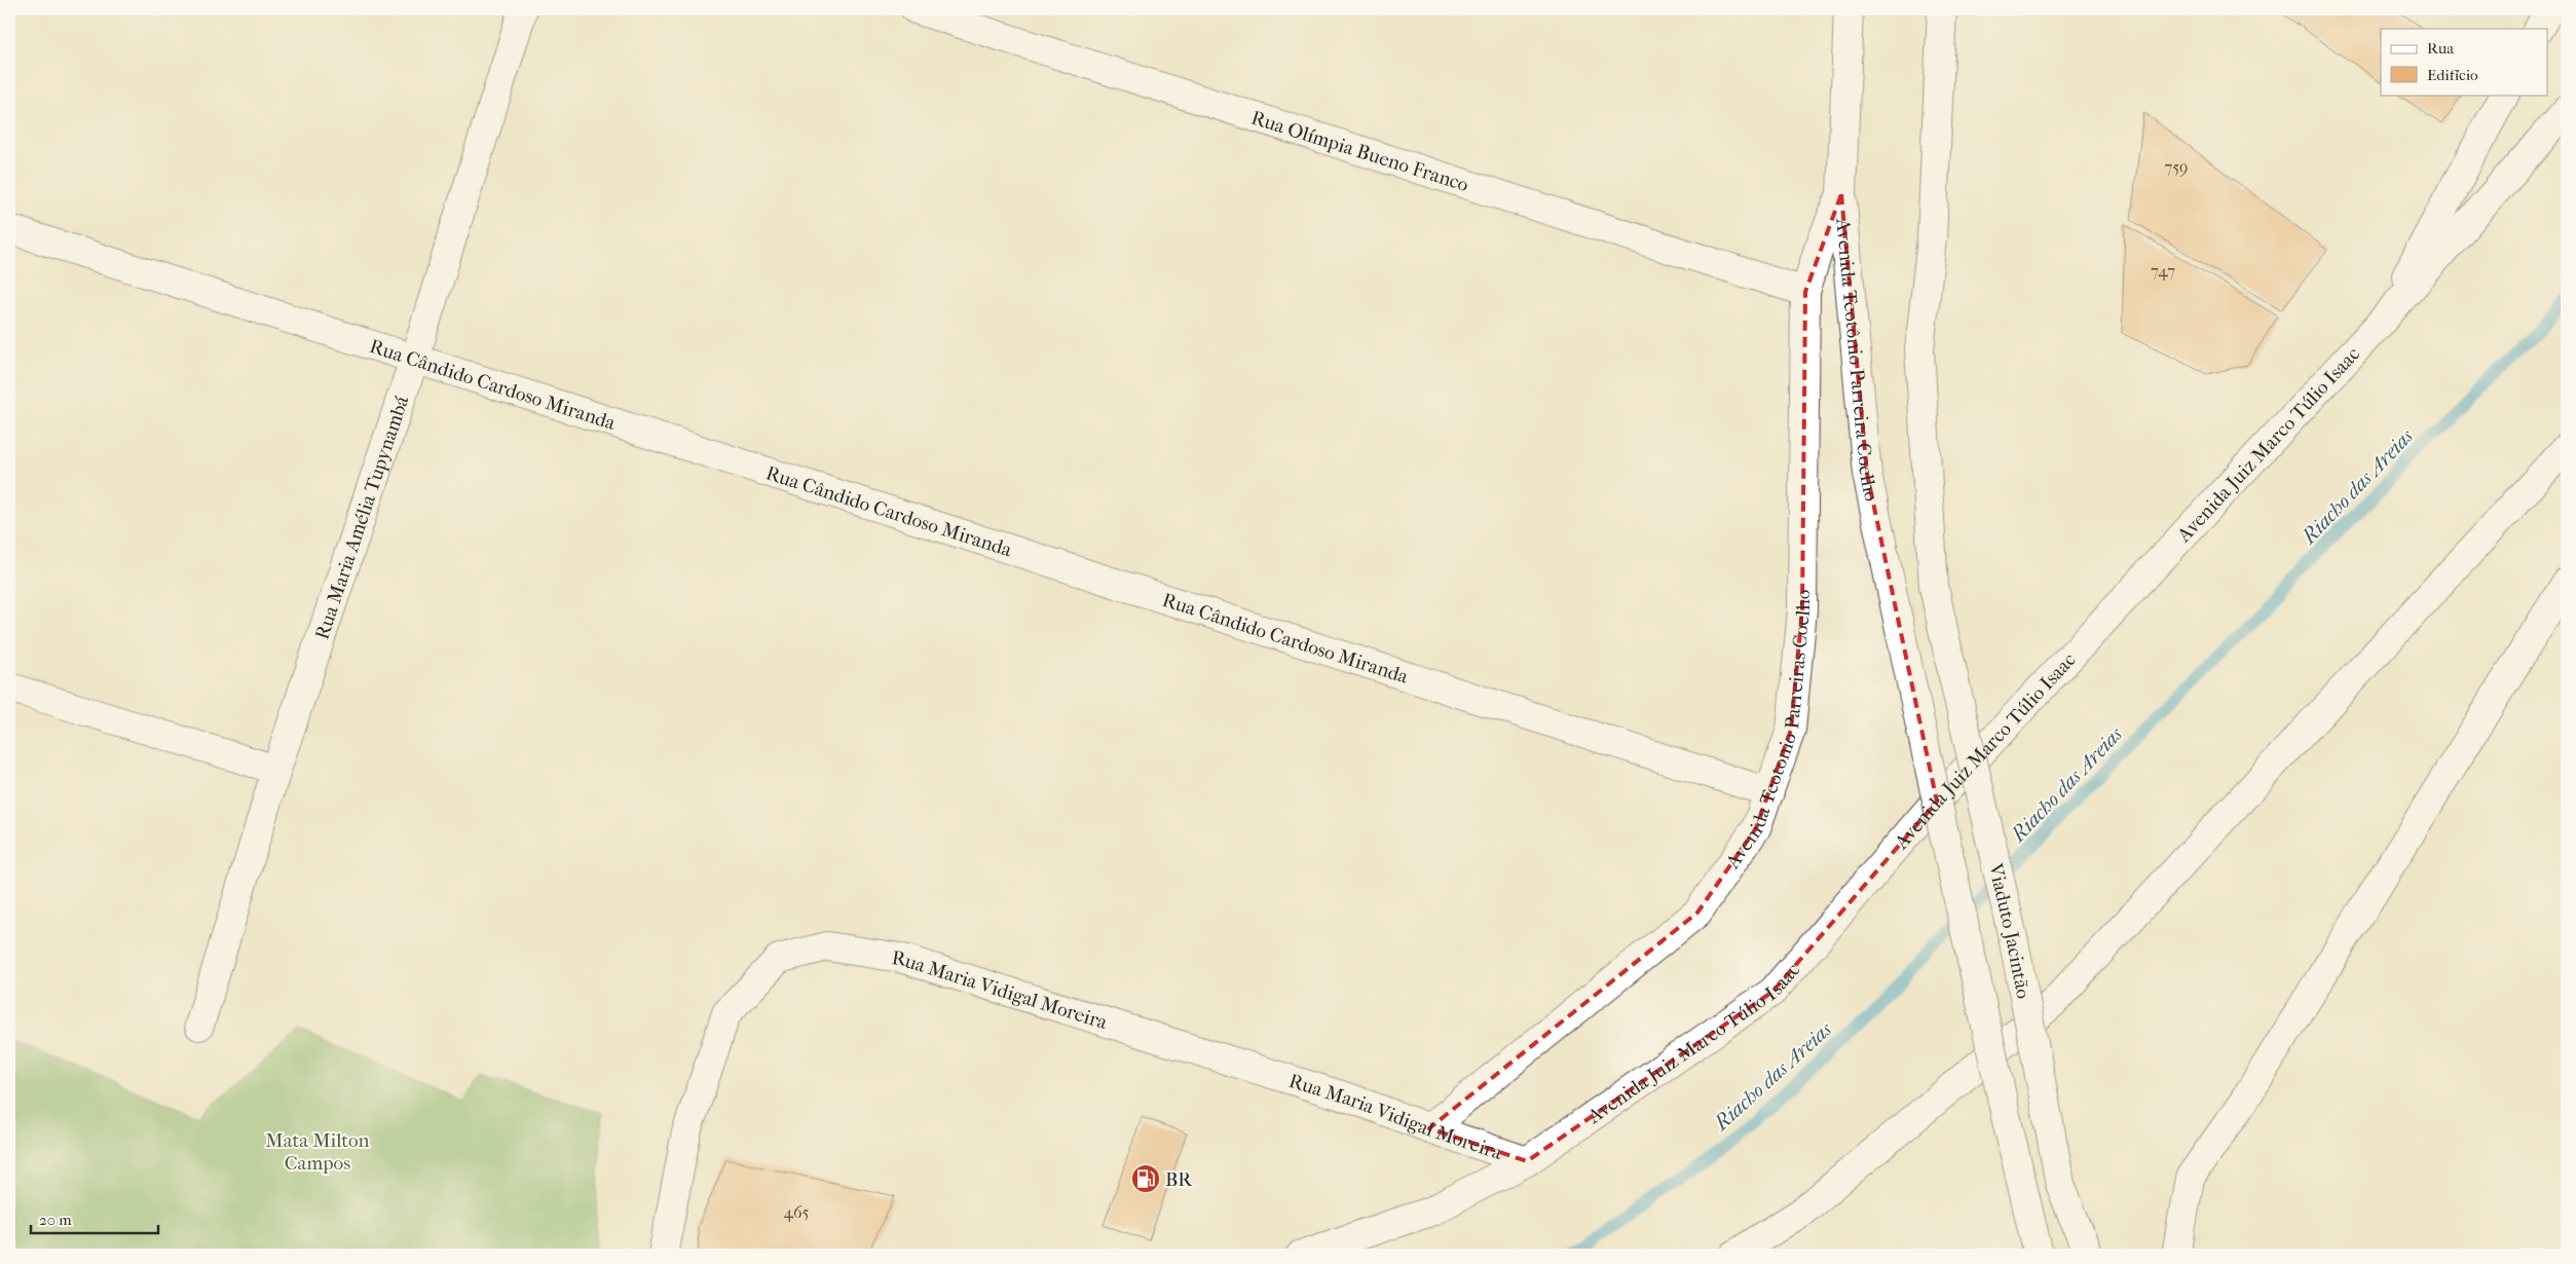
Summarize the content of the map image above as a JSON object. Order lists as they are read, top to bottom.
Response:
{
  "streets": {
    "main road": [
      "Rua Olímpia Bueno Franco",
      "Avenida Teotônio Parreira Coelho",
      "Rua Cândido Cardoso Miranda",
      "Avenida Juiz Marco Túlio Isaac",
      "Rua Maria Amélia Tupynambá",
      "Avenida Teotonio Parreiras Coelho",
      "Viaduto Jacintão",
      "Rua Maria Vidigal Moreira"
    ]
  },
  "crossings": [
    ["Rua Olímpia Bueno Franco", "Avenida Teotonio Parreiras Coelho"],
    ["Avenida Teotônio Parreira Coelho", "Avenida Teotonio Parreiras Coelho"],
    ["Rua Cândido Cardoso Miranda", "Rua Maria Amélia Tupynambá"],
    ["Rua Cândido Cardoso Miranda", "Avenida Teotonio Parreiras Coelho"],
    ["Avenida Juiz Marco Túlio Isaac", "Rua Maria Vidigal Moreira"],
    ["Avenida Teotonio Parreiras Coelho", "Rua Maria Vidigal Moreira"]
  ],
  "water": ["Riacho das Areias"],
  "parks": ["Mata Milton Campos"],
  "places": {
    "fuel station": ["BR"]
  },
  "house_numbers": ["759", "747", "465"],
  "legend": ["Rua", "Edifício"],
  "scale_bar": "20 m"
}
